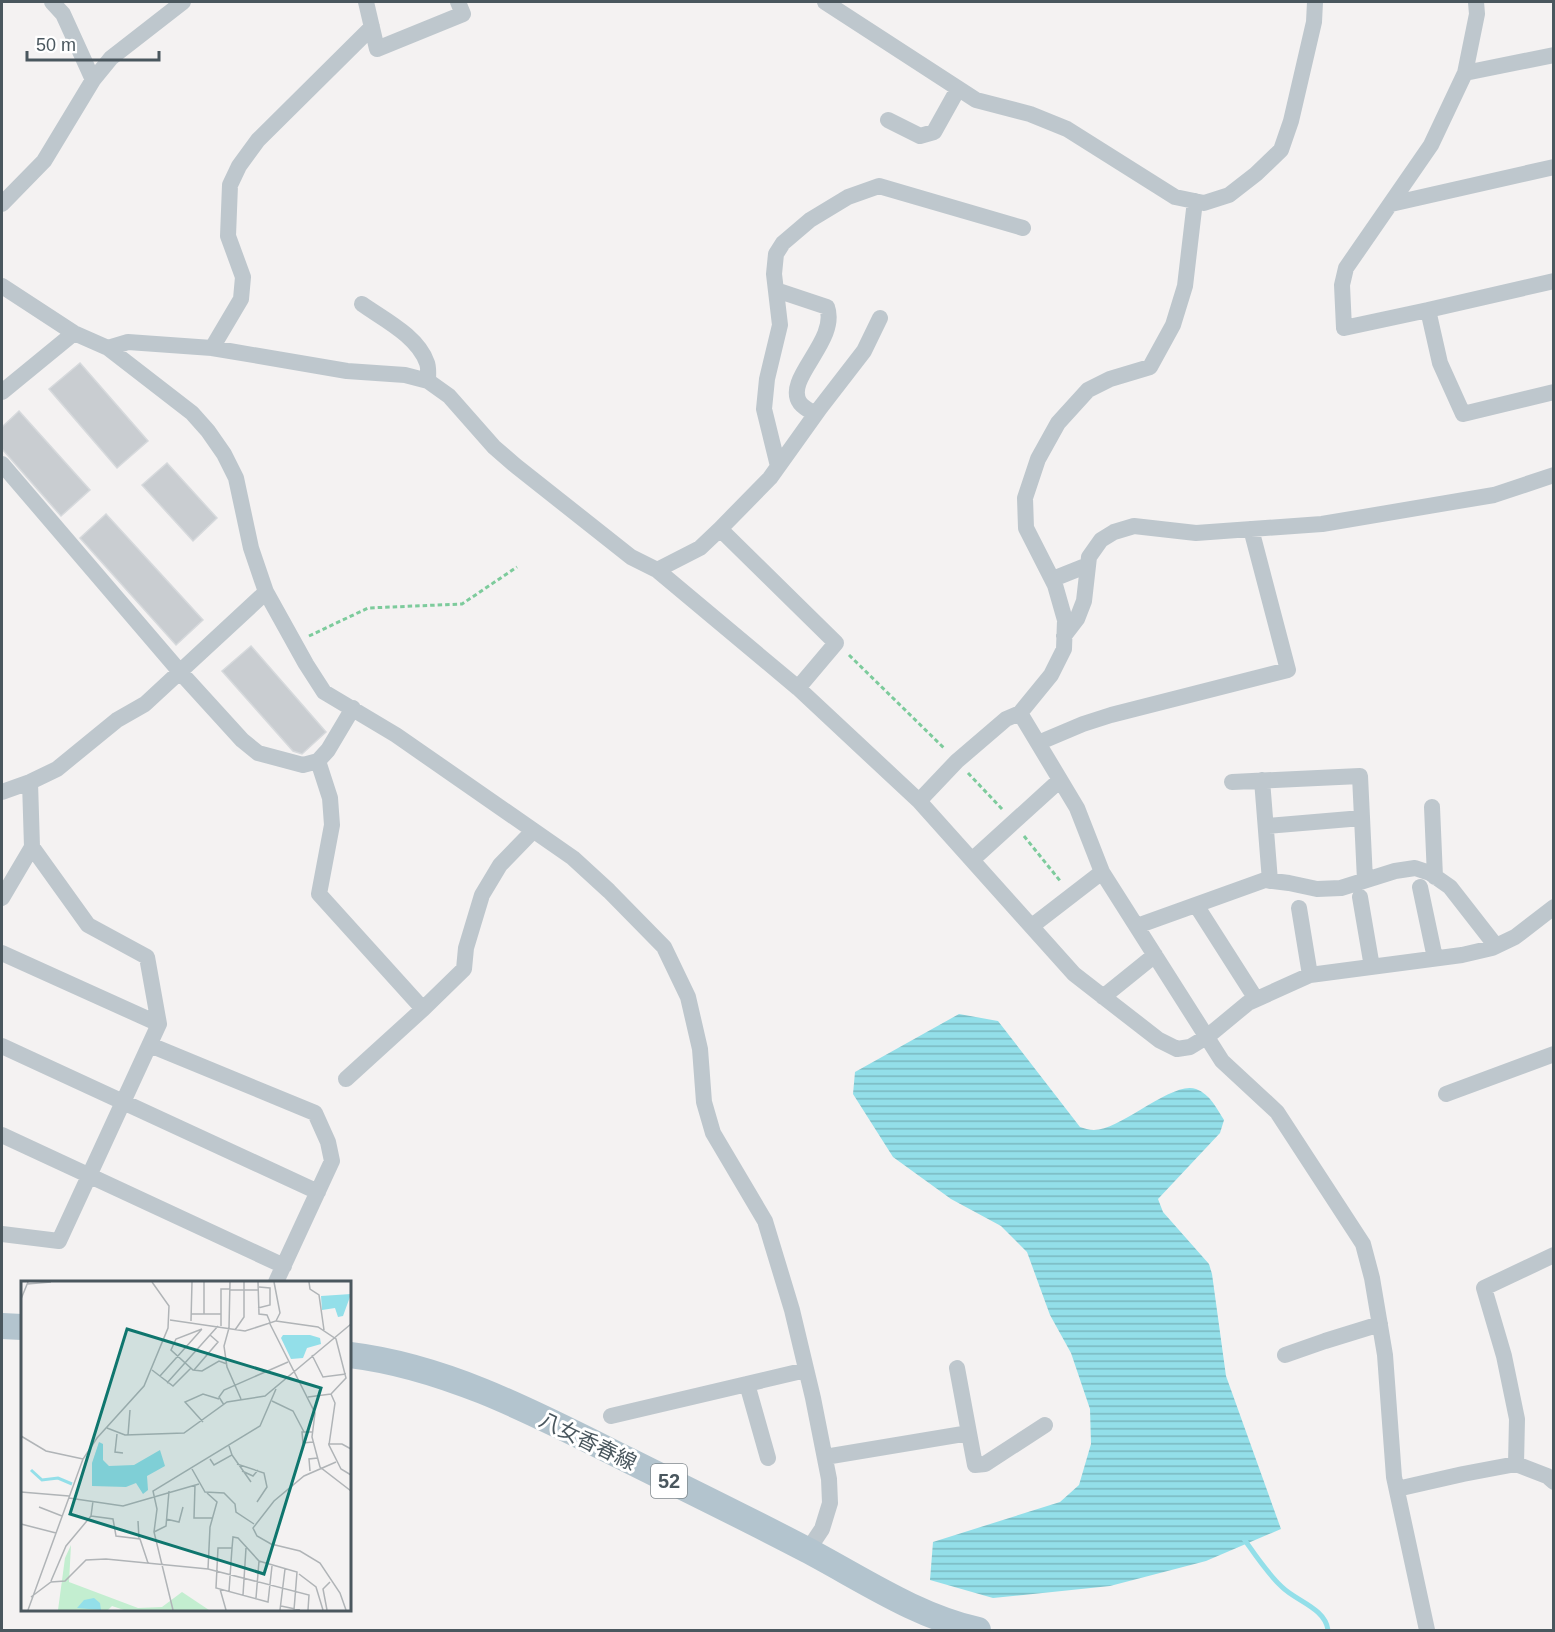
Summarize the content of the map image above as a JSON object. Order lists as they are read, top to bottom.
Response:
{
  "streets": {
    "main road": ["八女香春線", "52"]
  },
  "scale_bar": "50 m"
}
